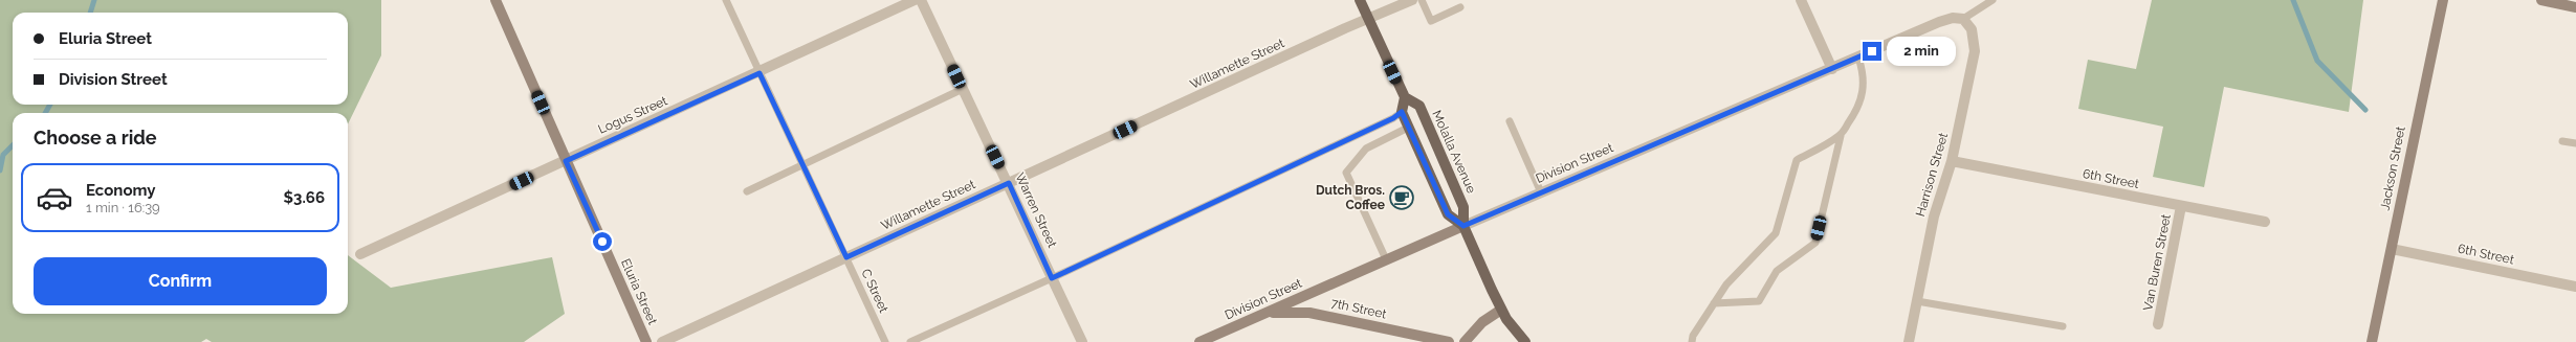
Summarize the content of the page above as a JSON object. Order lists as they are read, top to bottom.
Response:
{
  "streets": {
    "main road": ["Molalla Avenue"],
    "street": [
      "Willamette Street",
      "Logus Street",
      "Division Street",
      "Jackson Street",
      "Harrison Street",
      "6th Street",
      "Warren Street",
      "Van Buren Street",
      "Eluria Street",
      "7th Street"
    ],
    "lane": ["C Street"]
  },
  "crossings": [
    ["Willamette Street", "Molalla Avenue"],
    ["Willamette Street", "Warren Street"],
    ["Willamette Street", "C Street"],
    ["Logus Street", "C Street"],
    ["Logus Street", "Eluria Street"],
    ["Molalla Avenue", "Division Street"],
    ["Division Street", "Harrison Street"],
    ["Division Street", "7th Street"],
    ["Jackson Street", "6th Street"],
    ["Harrison Street", "6th Street"],
    ["6th Street", "Van Buren Street"]
  ],
  "places": {
    "cafe": ["Dutch Bros. Coffee"]
  },
  "page": {
    "banner": ["Eluria Street", "Division Street"],
    "bubble": "2 min",
    "heading": "Choose a ride",
    "list": [
      {
        "name": "Economy",
        "note": "1 min · 16:39",
        "value": "$3.66"
      }
    ],
    "buttons": "Confirm"
  }
}
